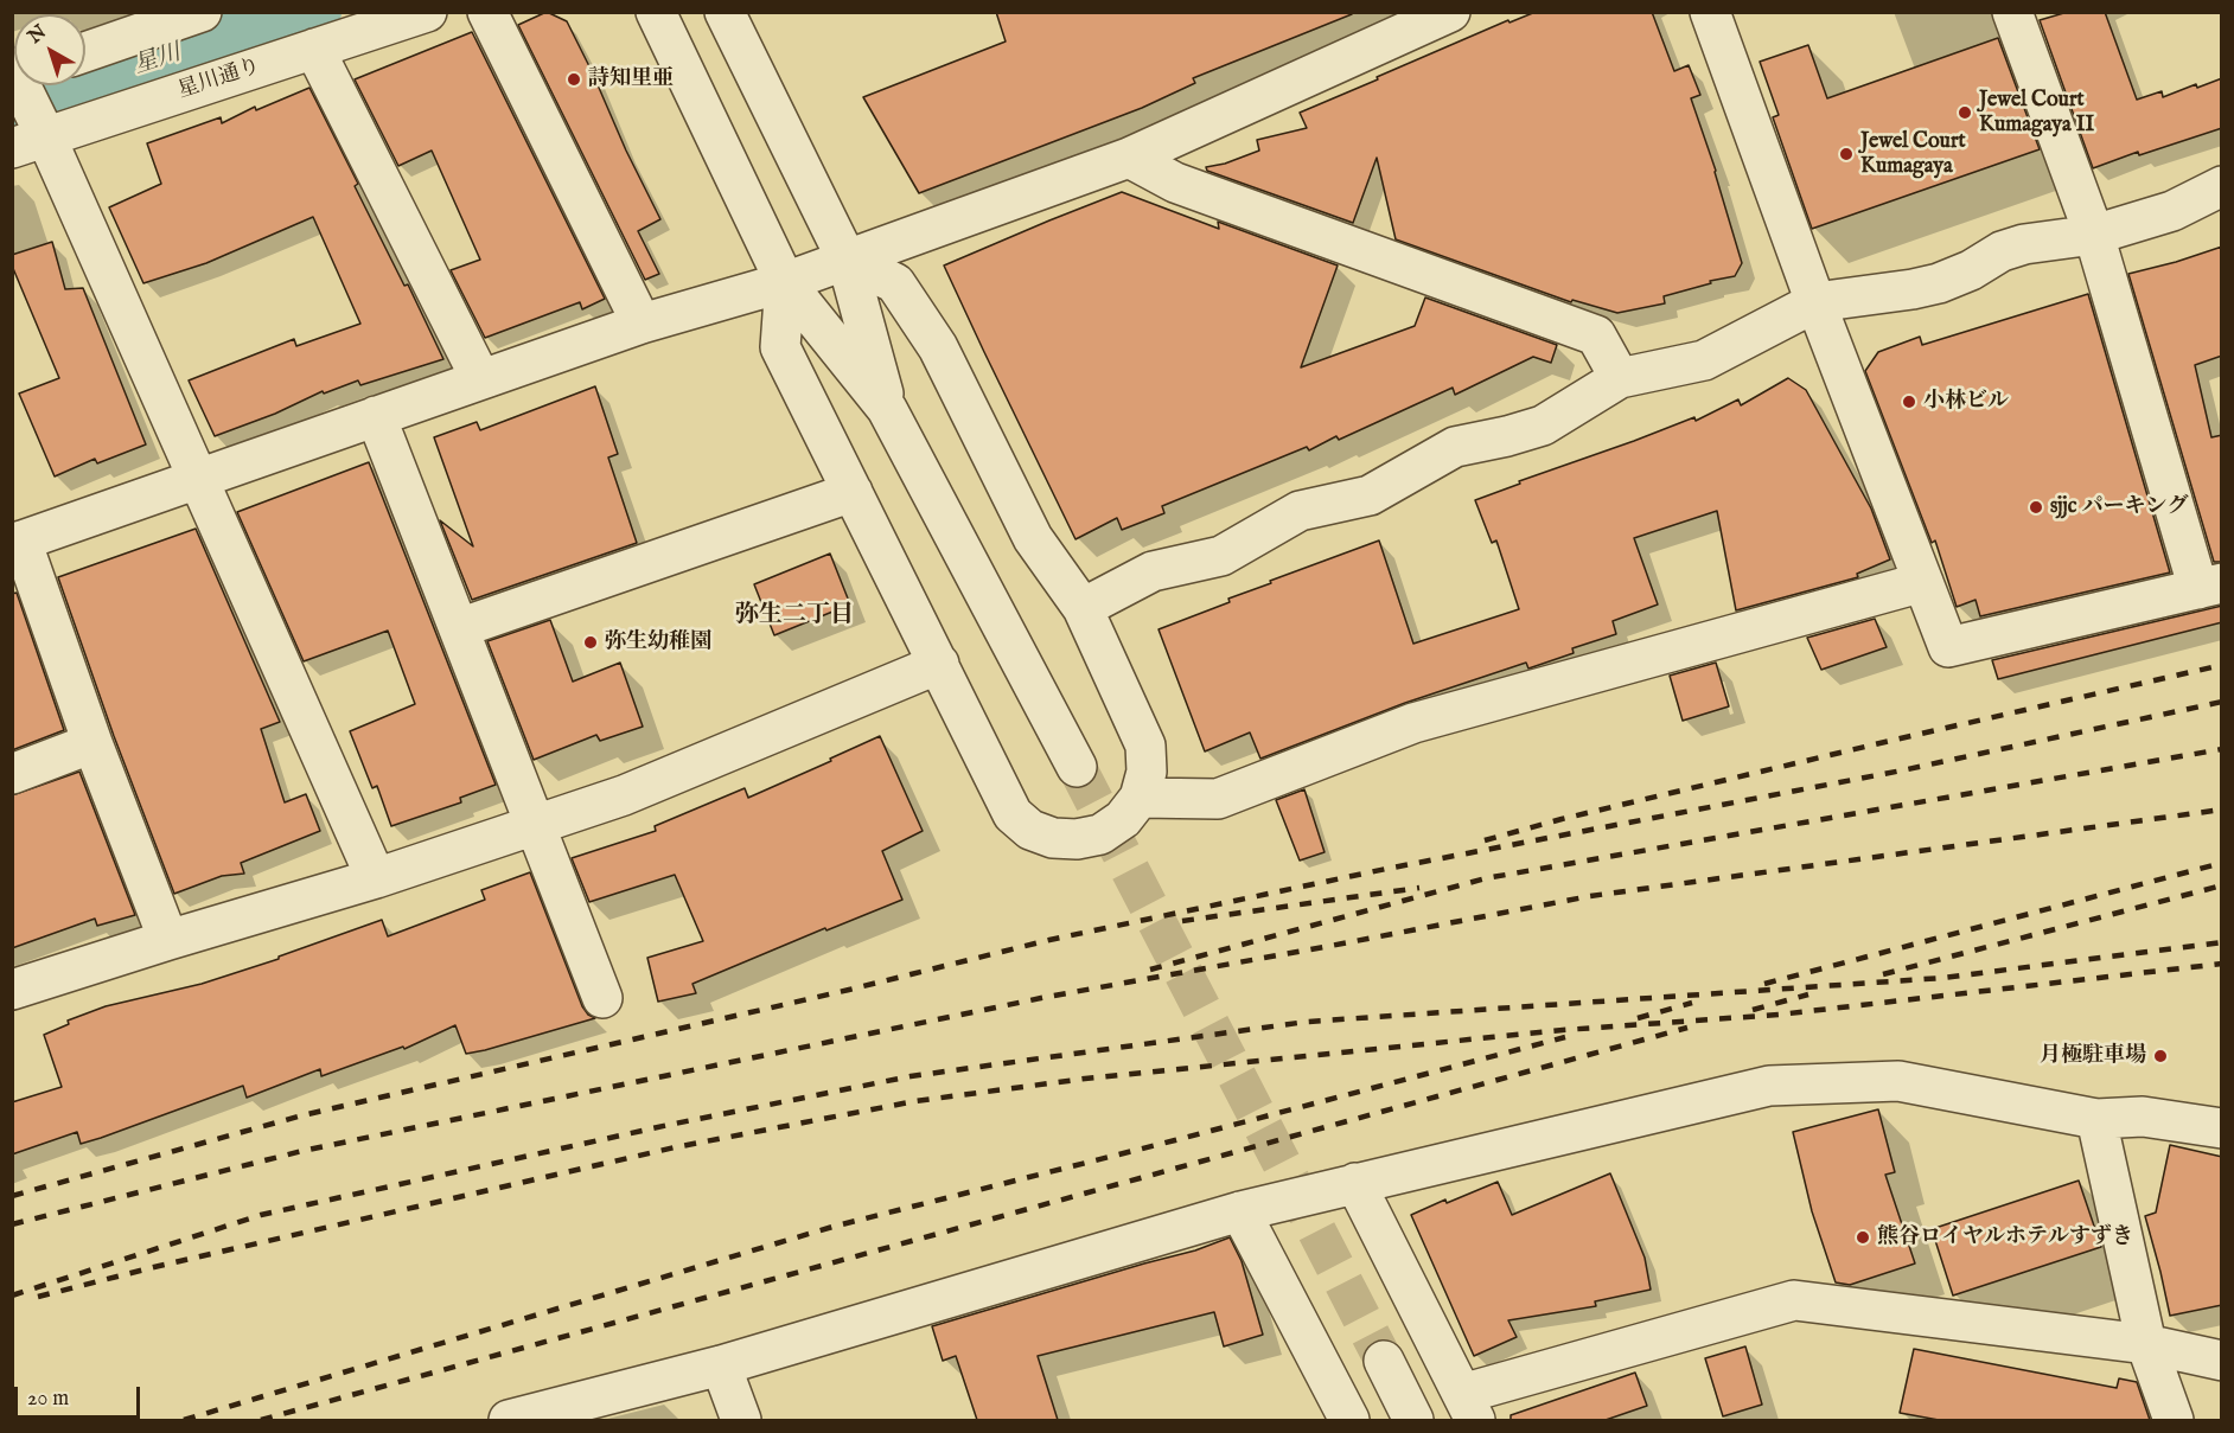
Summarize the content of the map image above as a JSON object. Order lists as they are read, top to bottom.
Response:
{
  "streets": {
    "street": ["星川通り"]
  },
  "districts": ["弥生二丁目"],
  "water": ["星川"],
  "places": [
    "詩知里亜",
    "Jewel Court Kumagaya II",
    "Jewel Court Kumagaya",
    "小林ビル",
    "sjjc パーキング",
    "弥生幼稚園",
    "月極駐車場",
    "熊谷ロイヤルホテルすずき"
  ],
  "scale_bar": "20 m",
  "north": "top left"
}
